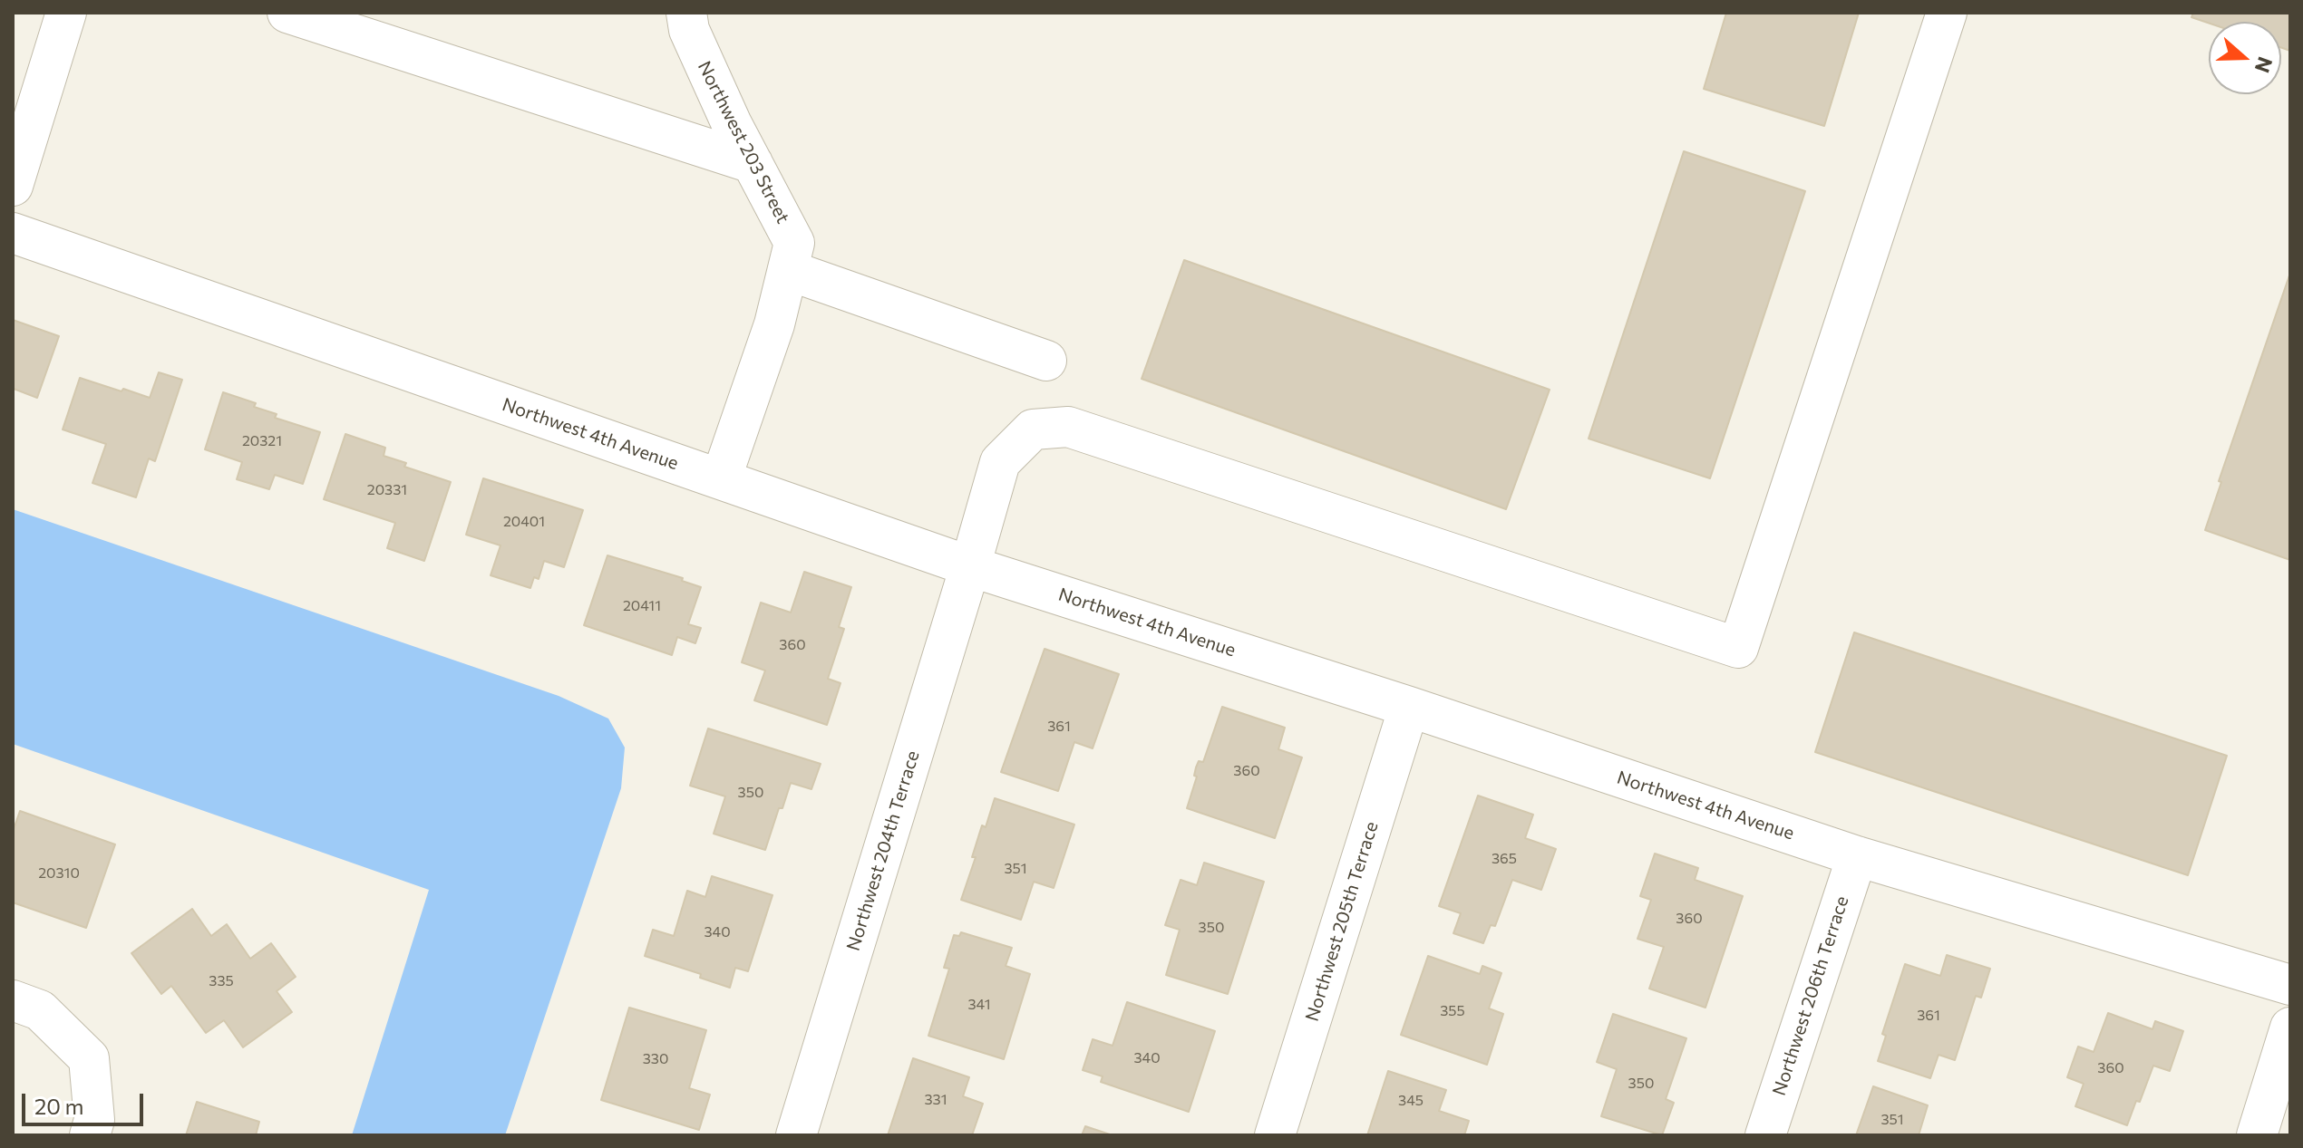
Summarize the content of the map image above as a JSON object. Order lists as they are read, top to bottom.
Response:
{
  "streets": {
    "street": [
      "Northwest 203 Street",
      "Northwest 4th Avenue",
      "Northwest 204th Terrace",
      "Northwest 205th Terrace",
      "Northwest 206th Terrace"
    ]
  },
  "crossings": [
    ["Northwest 203 Street", "Northwest 4th Avenue"],
    ["Northwest 4th Avenue", "Northwest 204th Terrace"],
    ["Northwest 4th Avenue", "Northwest 205th Terrace"],
    ["Northwest 4th Avenue", "Northwest 206th Terrace"]
  ],
  "house_numbers": [
    "20321",
    "20331",
    "20401",
    "20411",
    "360",
    "361",
    "360",
    "350",
    "365",
    "351",
    "20310",
    "360",
    "350",
    "340",
    "335",
    "341",
    "355",
    "361",
    "340",
    "330",
    "360",
    "350",
    "331",
    "345",
    "351"
  ],
  "scale_bar": "20 m",
  "north": "right"
}
